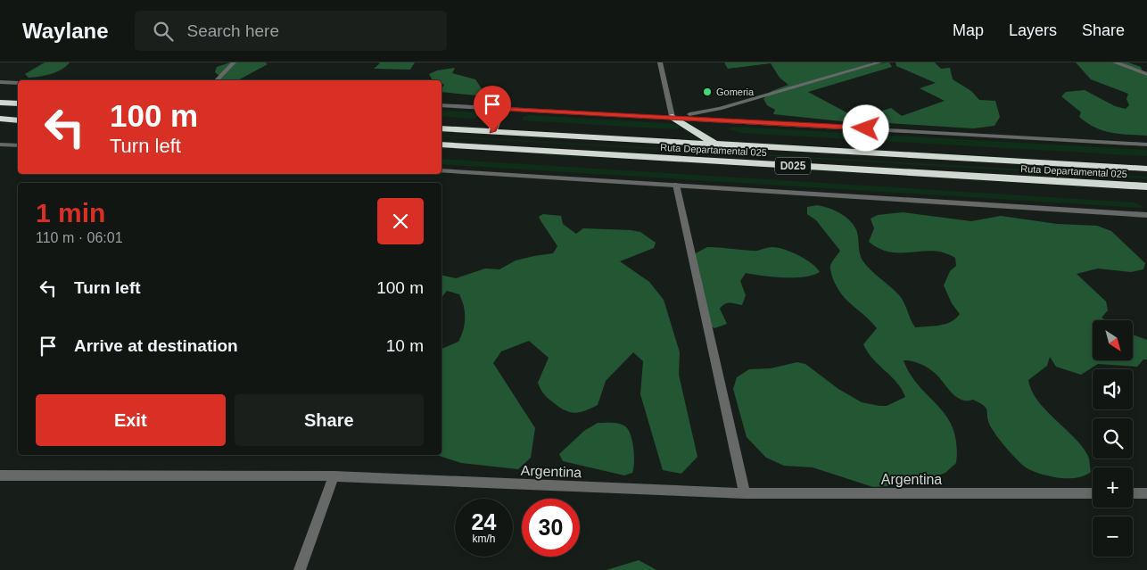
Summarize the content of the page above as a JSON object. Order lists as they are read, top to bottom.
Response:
{
  "streets": {
    "highway": ["Ruta Departamental 025", "D025"],
    "street": ["Argentina"]
  },
  "places": ["Gomeria"],
  "north": "bottom right",
  "page": {
    "header": "Waylane",
    "search": "Search here",
    "nav": ["Map", "Layers", "Share"],
    "turn": ["100 m", "Turn left"],
    "heading": ["1 min", "110 m · 06:01"],
    "list": [
      {
        "name": "Turn left",
        "value": "100 m"
      },
      {
        "name": "Arrive at destination",
        "value": "10 m"
      }
    ],
    "map_buttons": ["+", "−"],
    "buttons": ["Exit", "Share"],
    "speed": "24 km/h",
    "limit": "30"
  }
}
